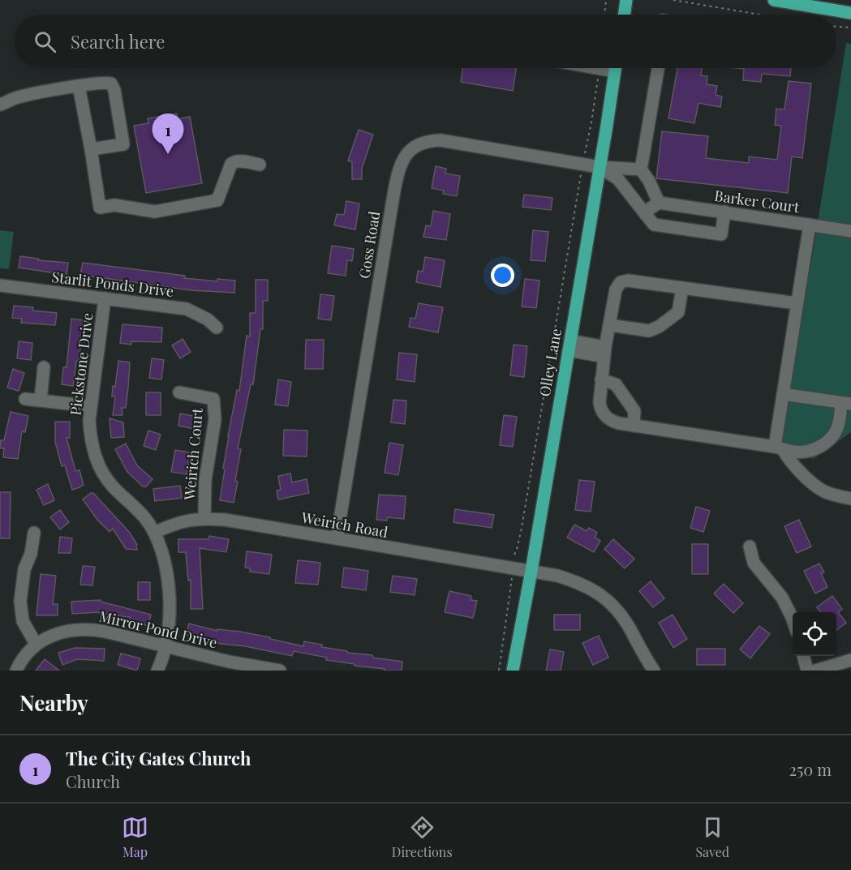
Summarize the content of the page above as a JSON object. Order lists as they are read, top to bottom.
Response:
{
  "streets": {
    "main road": ["Olley Lane"],
    "street": [
      "Barker Court",
      "Goss Road",
      "Starlit Ponds Drive",
      "Pickstone Drive",
      "Weirich Court",
      "Weirich Road",
      "Mirror Pond Drive"
    ]
  },
  "crossings": [
    ["Goss Road", "Olley Lane"],
    ["Goss Road", "Weirich Road"],
    ["Starlit Ponds Drive", "Pickstone Drive"],
    ["Olley Lane", "Weirich Road"],
    ["Pickstone Drive", "Weirich Road"],
    ["Pickstone Drive", "Mirror Pond Drive"],
    ["Weirich Court", "Weirich Road"]
  ],
  "page": {
    "search": "Search here",
    "pins": "1",
    "heading": "Nearby",
    "list": [
      {
        "mark": "1",
        "name": "The City Gates Church",
        "note": "Church",
        "value": "250 m"
      }
    ],
    "nav": ["Map", "Directions", "Saved"]
  }
}
